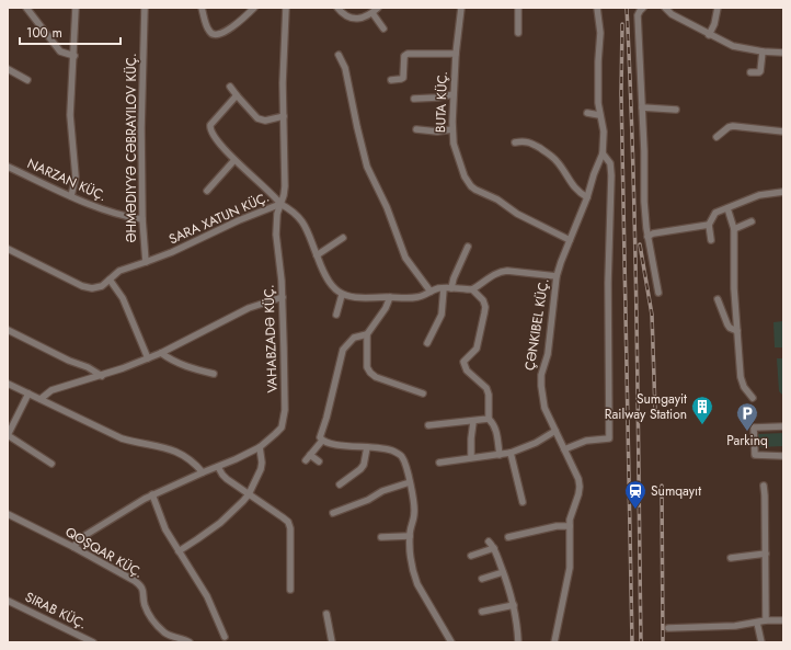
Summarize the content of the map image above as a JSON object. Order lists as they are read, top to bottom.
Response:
{
  "streets": {
    "street": [
      "BUTA KÜÇ.",
      "NARZAN KÜÇ.",
      "SARA XATUN KÜÇ.",
      "ÇƏNKIBEL KÜÇ.",
      "VAHABZADƏ KÜÇ.",
      "QOŞQAR KÜÇ.",
      "SIRAB KÜÇ."
    ]
  },
  "crossings": [
    ["BUTA KÜÇ.", "ÇƏNKIBEL KÜÇ."],
    ["SARA XATUN KÜÇ.", "VAHABZADƏ KÜÇ."],
    ["VAHABZADƏ KÜÇ.", "QOŞQAR KÜÇ."]
  ],
  "places": {
    "building": ["Sumgayit Railway Station"],
    "parking": ["Parkinq"],
    "station": ["Sumqayıt"]
  },
  "scale_bar": "100 m"
}
